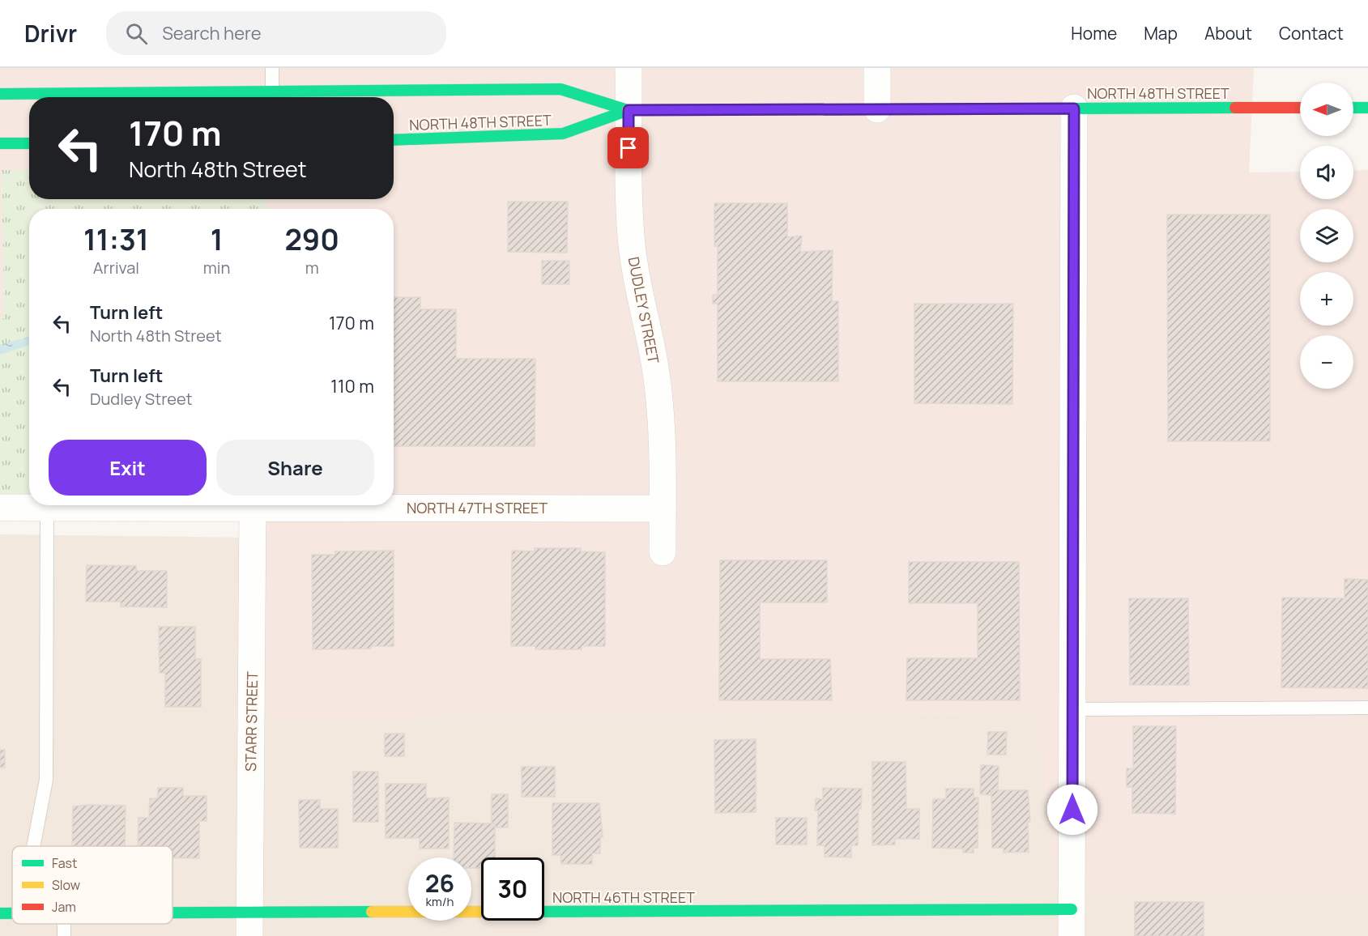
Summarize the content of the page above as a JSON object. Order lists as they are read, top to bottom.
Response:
{
  "streets": {
    "main road": ["NORTH 48TH STREET", "NORTH 46TH STREET"],
    "street": ["DUDLEY STREET", "NORTH 47TH STREET", "STARR STREET"]
  },
  "crossings": [
    ["NORTH 48TH STREET", "DUDLEY STREET"],
    ["DUDLEY STREET", "NORTH 47TH STREET"],
    ["NORTH 47TH STREET", "STARR STREET"],
    ["STARR STREET", "NORTH 46TH STREET"]
  ],
  "legend": ["Fast", "Slow", "Jam"],
  "north": "left",
  "page": {
    "header": "Drivr",
    "search": "Search here",
    "nav": [
      "Home",
      "Map",
      "About",
      "Contact"
    ],
    "map_buttons": ["+", "−"],
    "turn": ["170 m", "North 48th Street"],
    "eta": [
      "11:31",
      "Arrival",
      "1",
      "min",
      "290",
      "m"
    ],
    "list": [
      {
        "name": "Turn left",
        "note": "North 48th Street",
        "value": "170 m"
      },
      {
        "name": "Turn left",
        "note": "Dudley Street",
        "value": "110 m"
      }
    ],
    "buttons": ["Exit", "Share"],
    "speed": "26 km/h",
    "limit": "30"
  }
}
